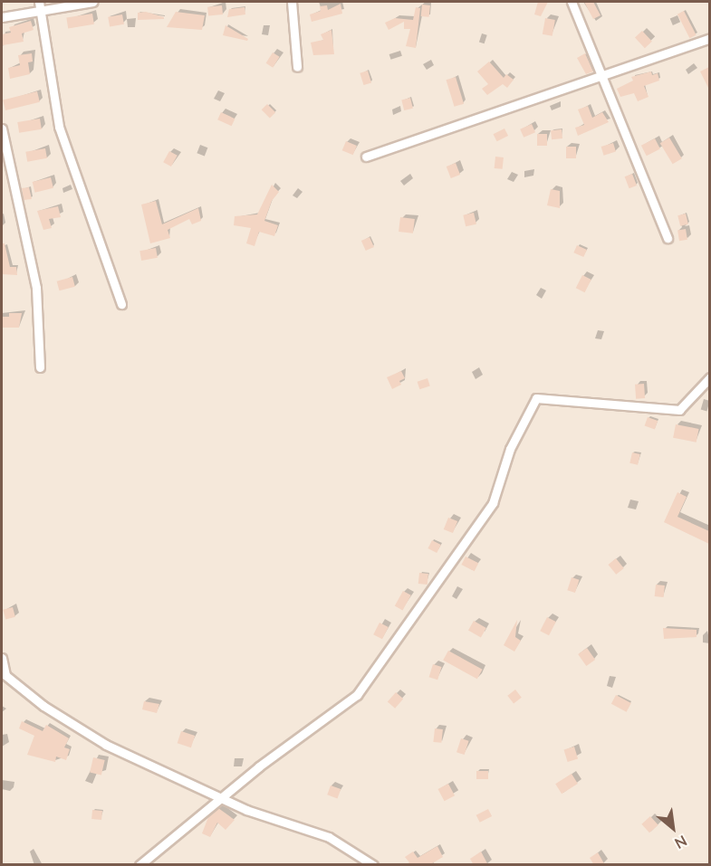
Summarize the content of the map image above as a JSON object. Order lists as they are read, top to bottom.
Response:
{
  "north": "bottom right"
}
